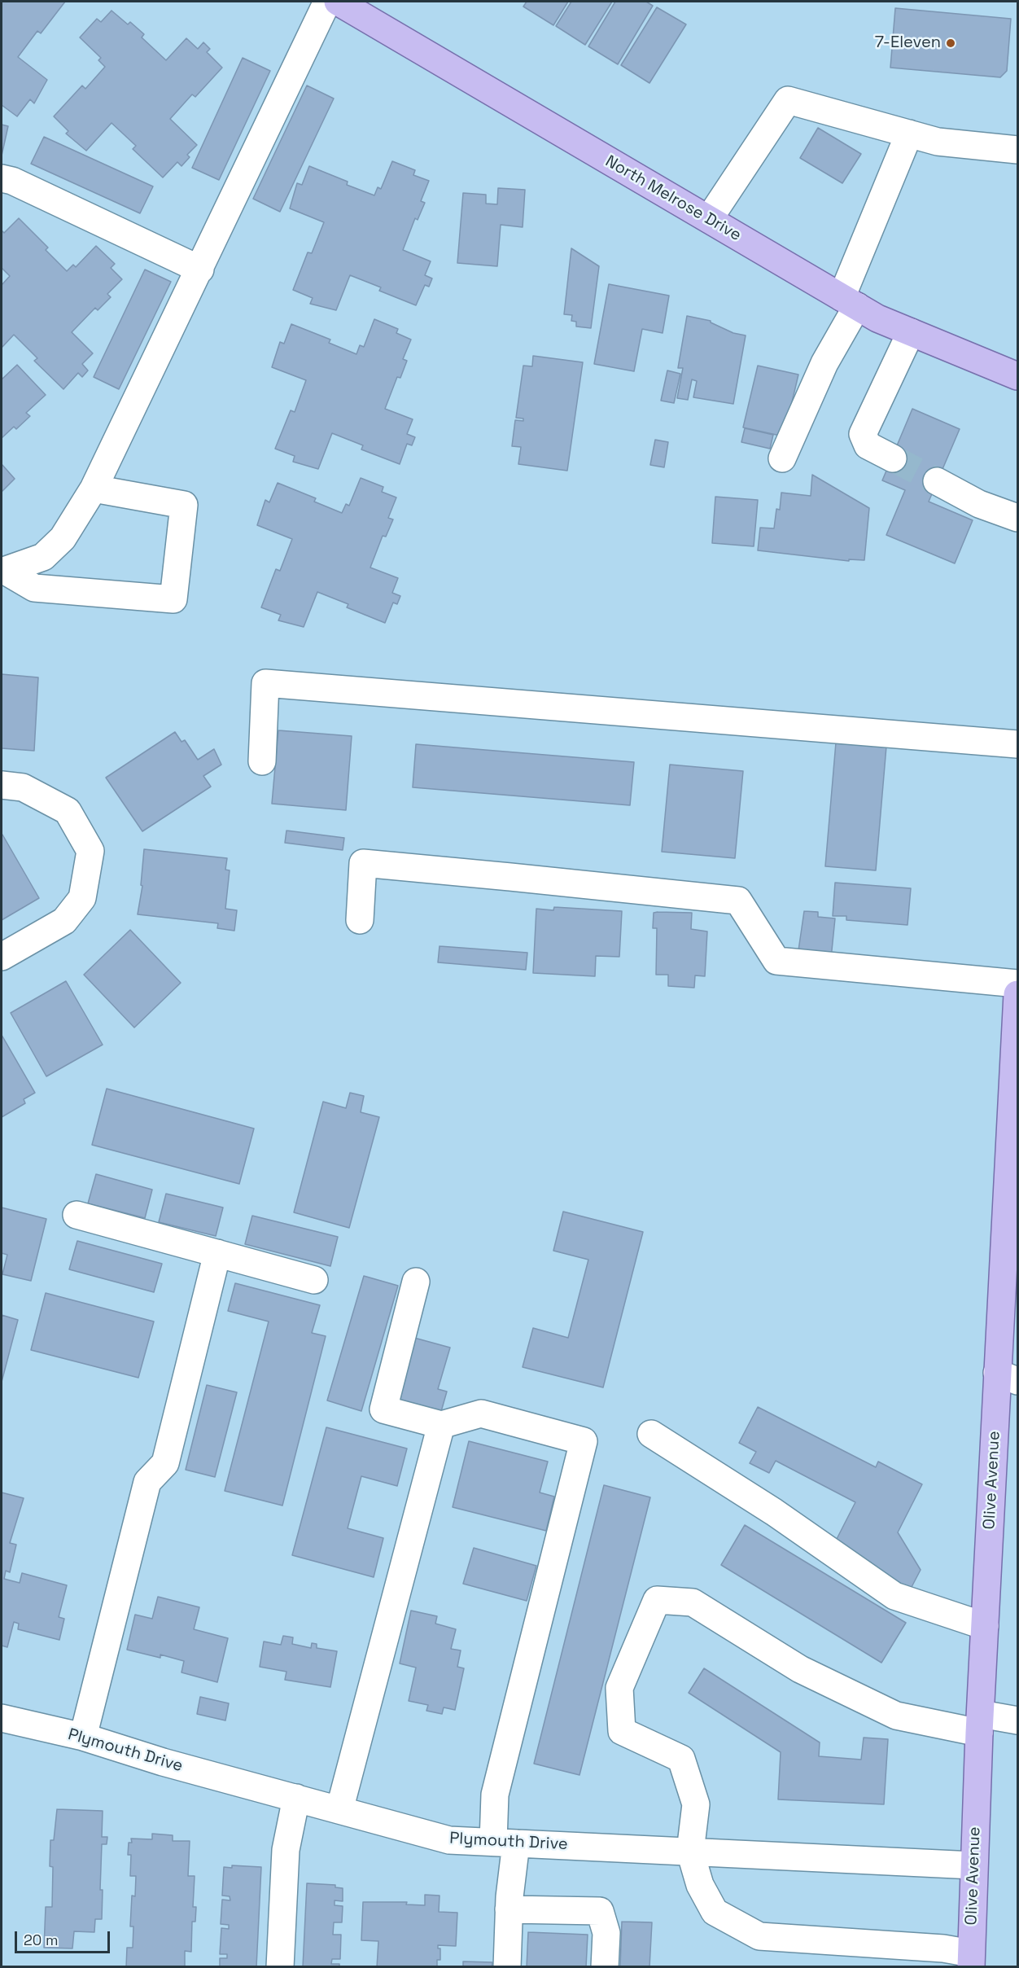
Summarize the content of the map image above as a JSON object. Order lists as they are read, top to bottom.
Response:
{
  "streets": {
    "main road": ["North Melrose Drive", "Olive Avenue"],
    "street": ["Plymouth Drive"]
  },
  "crossings": [
    ["Olive Avenue", "Plymouth Drive"]
  ],
  "places": ["7-Eleven"],
  "scale_bar": "20 m"
}
